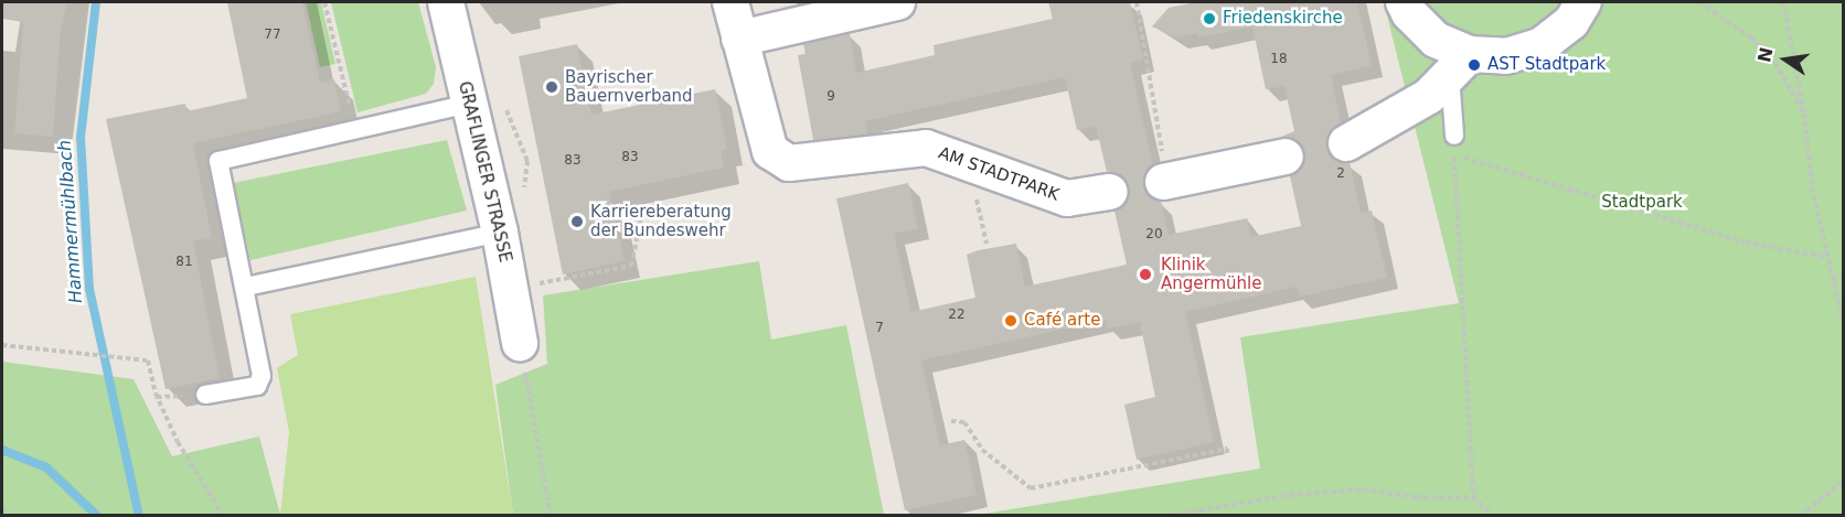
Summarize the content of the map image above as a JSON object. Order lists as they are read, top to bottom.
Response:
{
  "streets": {
    "street": ["GRAFLINGER STRASSE", "AM STADTPARK"]
  },
  "water": ["Hammermühlbach"],
  "parks": ["Stadtpark"],
  "places": [
    "Friedenskirche",
    "AST Stadtpark",
    "Bayrischer Bauernverband",
    "Karriereberatung der Bundeswehr",
    "Klinik Angermühle",
    "Café arte"
  ],
  "house_numbers": [
    "77",
    "18",
    "9",
    "83",
    "83",
    "2",
    "20",
    "81",
    "22",
    "7"
  ],
  "north": "left"
}
